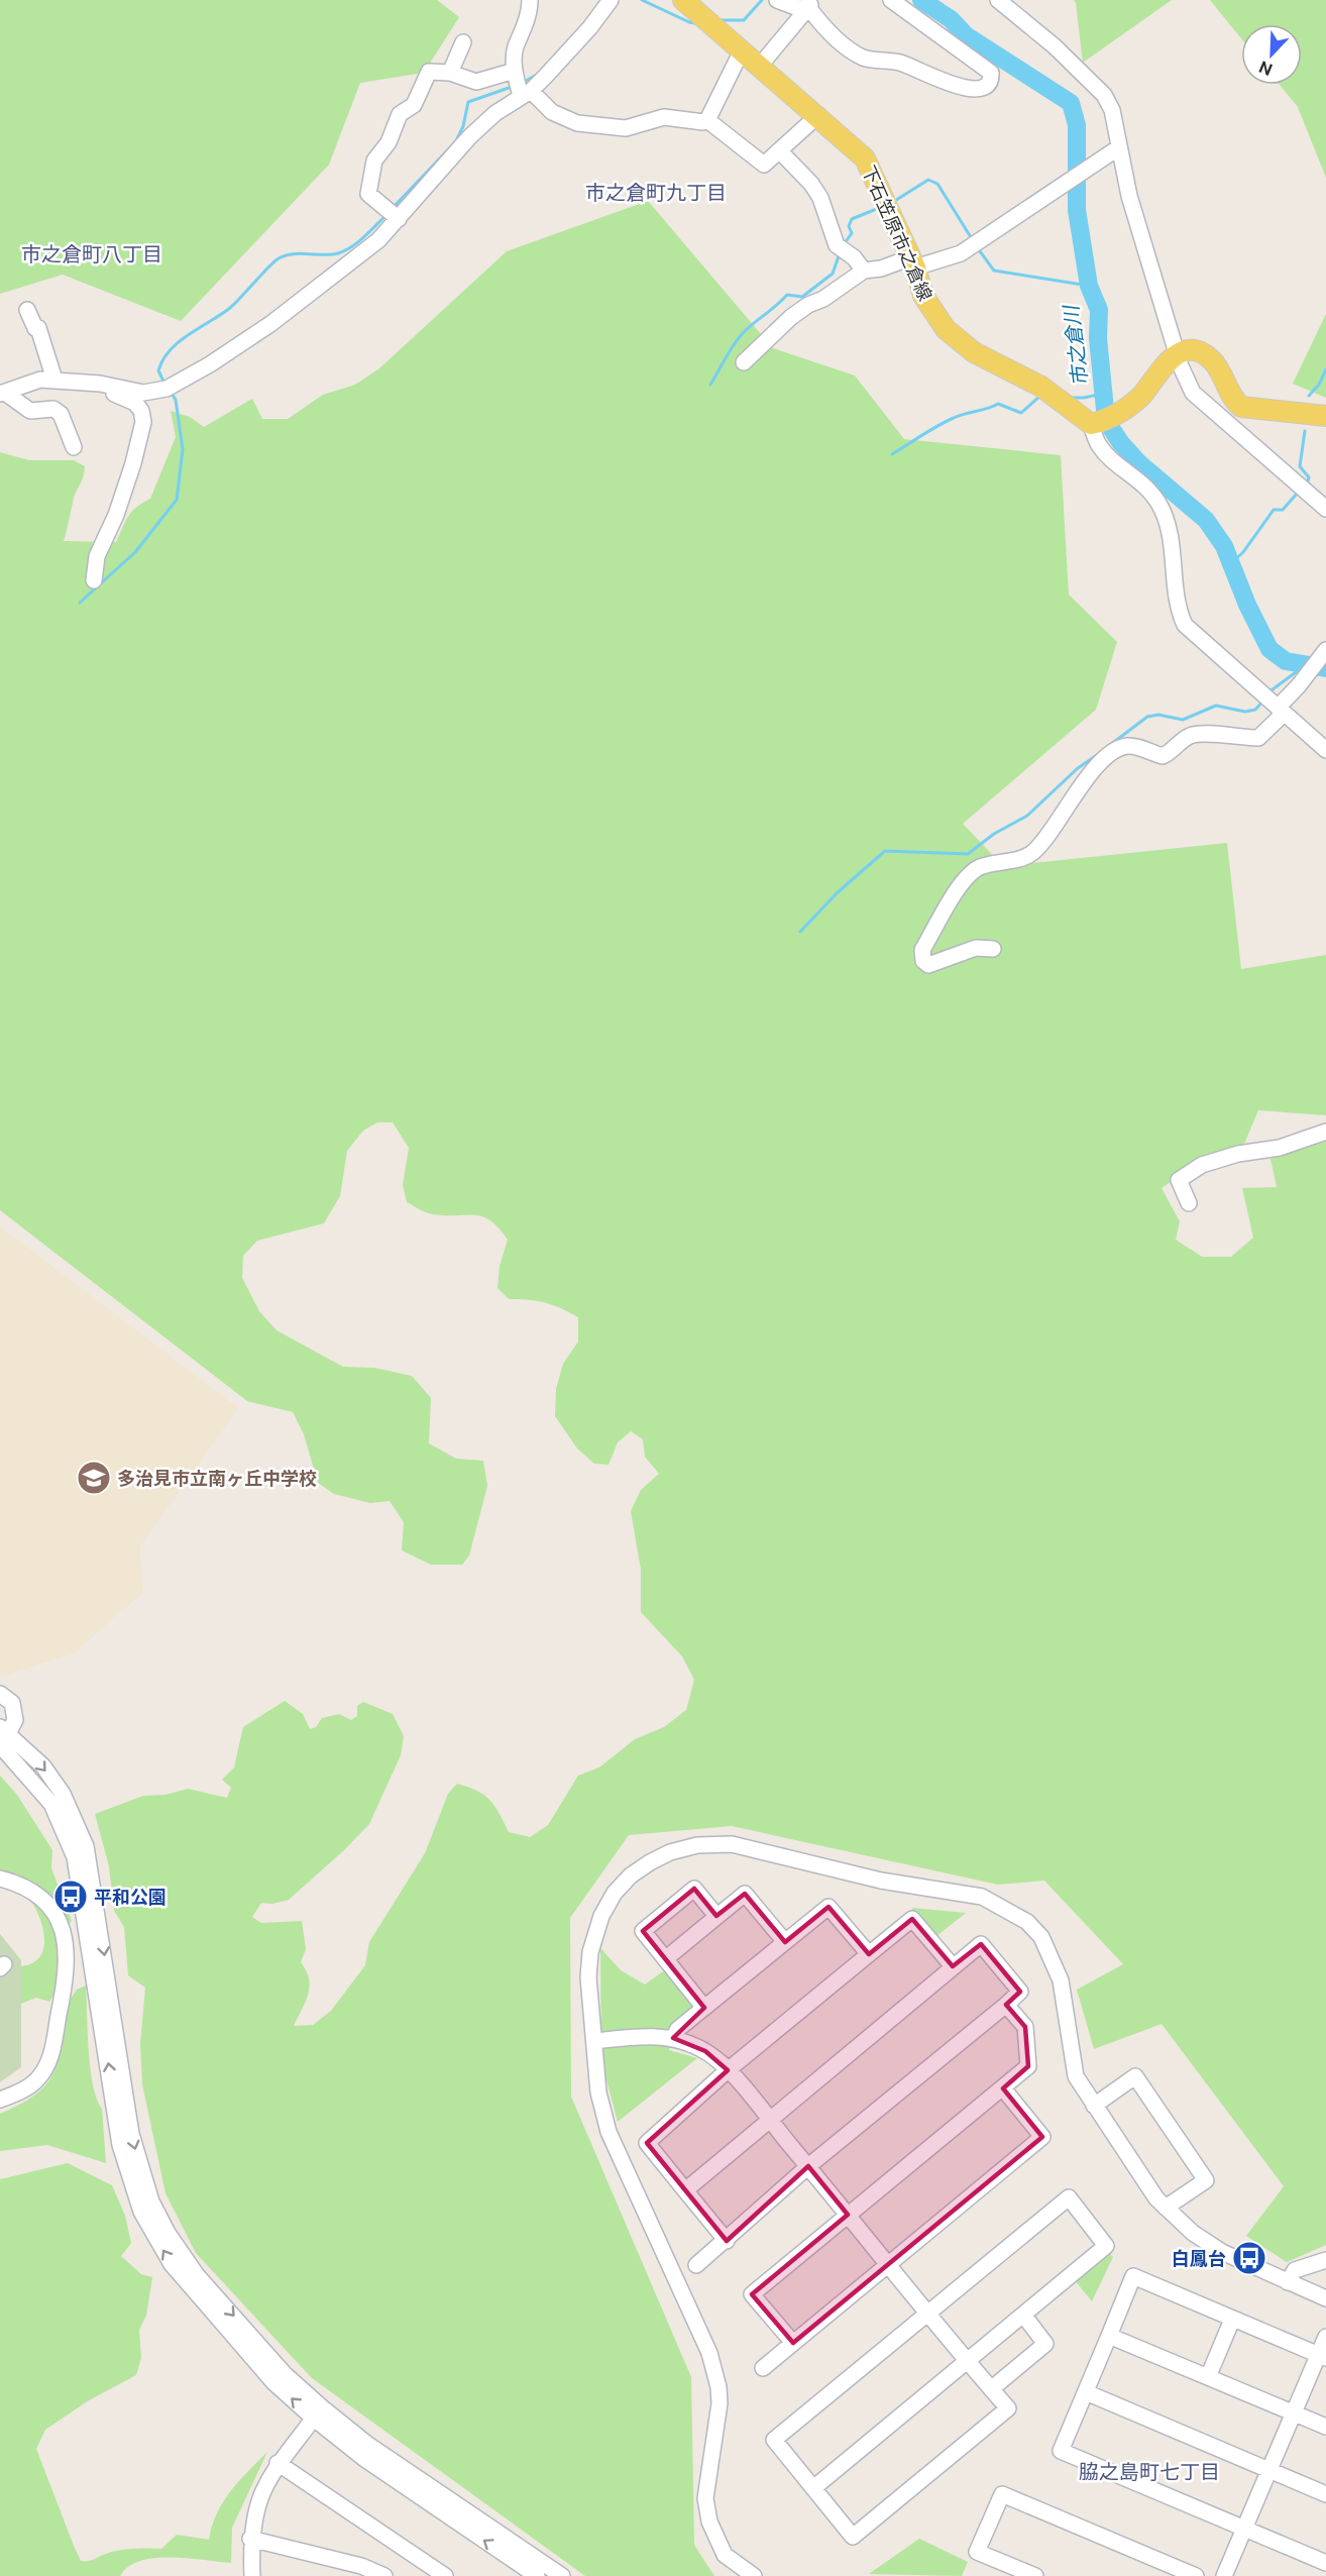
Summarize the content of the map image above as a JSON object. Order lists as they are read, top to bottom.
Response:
{
  "streets": {
    "main road": ["下石笠原市之倉線"]
  },
  "districts": ["市之倉町九丁目", "市之倉町八丁目", "脇之島町七丁目"],
  "water": ["市之倉川"],
  "places": {
    "school or university": ["多治見市立南ヶ丘中学校"],
    "bus stop": ["平和公園", "白鳳台"]
  },
  "north": "bottom left"
}
